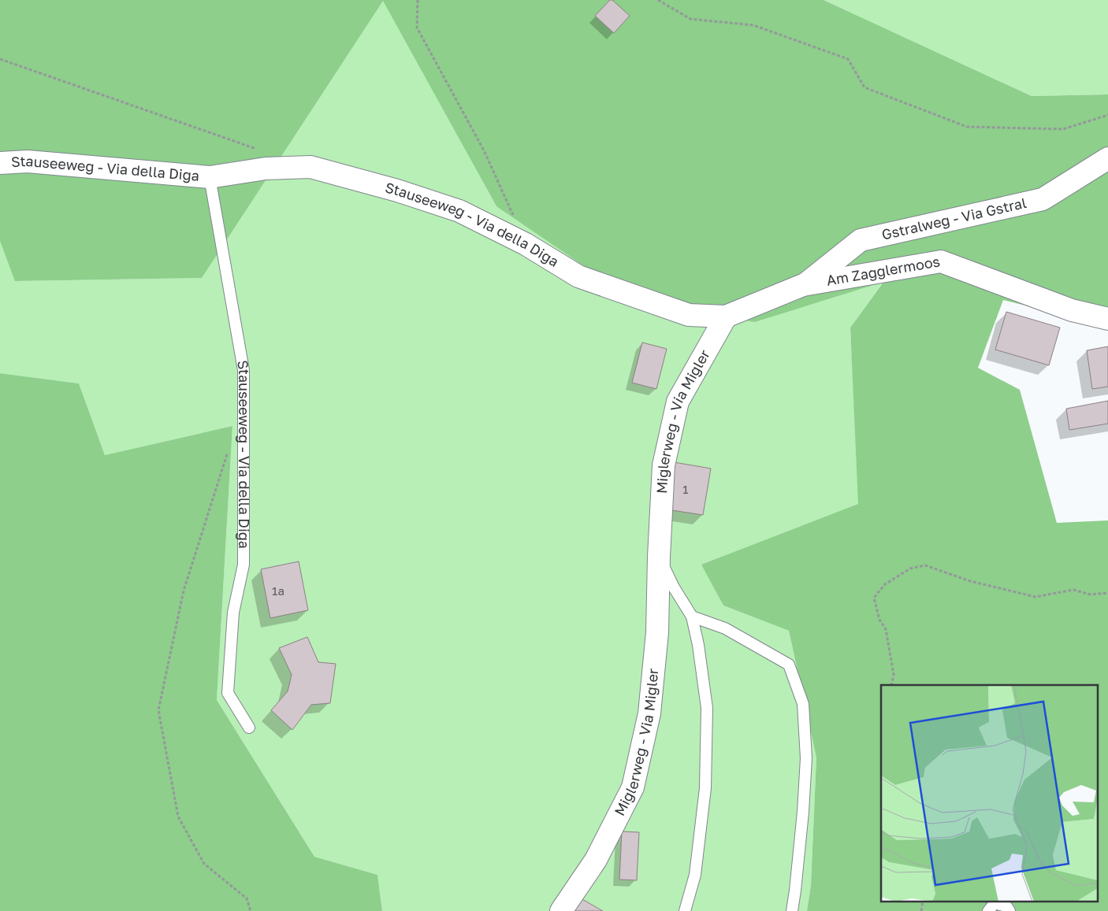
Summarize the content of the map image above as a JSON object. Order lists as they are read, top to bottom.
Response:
{
  "streets": {
    "street": [
      "Stauseeweg - Via della Diga",
      "Gstralweg - Via Gstral",
      "Am Zagglermoos",
      "Miglerweg - Via Migler"
    ]
  },
  "crossings": [
    ["Stauseeweg - Via della Diga", "Am Zagglermoos"],
    ["Stauseeweg - Via della Diga", "Miglerweg - Via Migler"],
    ["Gstralweg - Via Gstral", "Am Zagglermoos"],
    ["Am Zagglermoos", "Miglerweg - Via Migler"]
  ],
  "house_numbers": ["1", "1a"]
}
